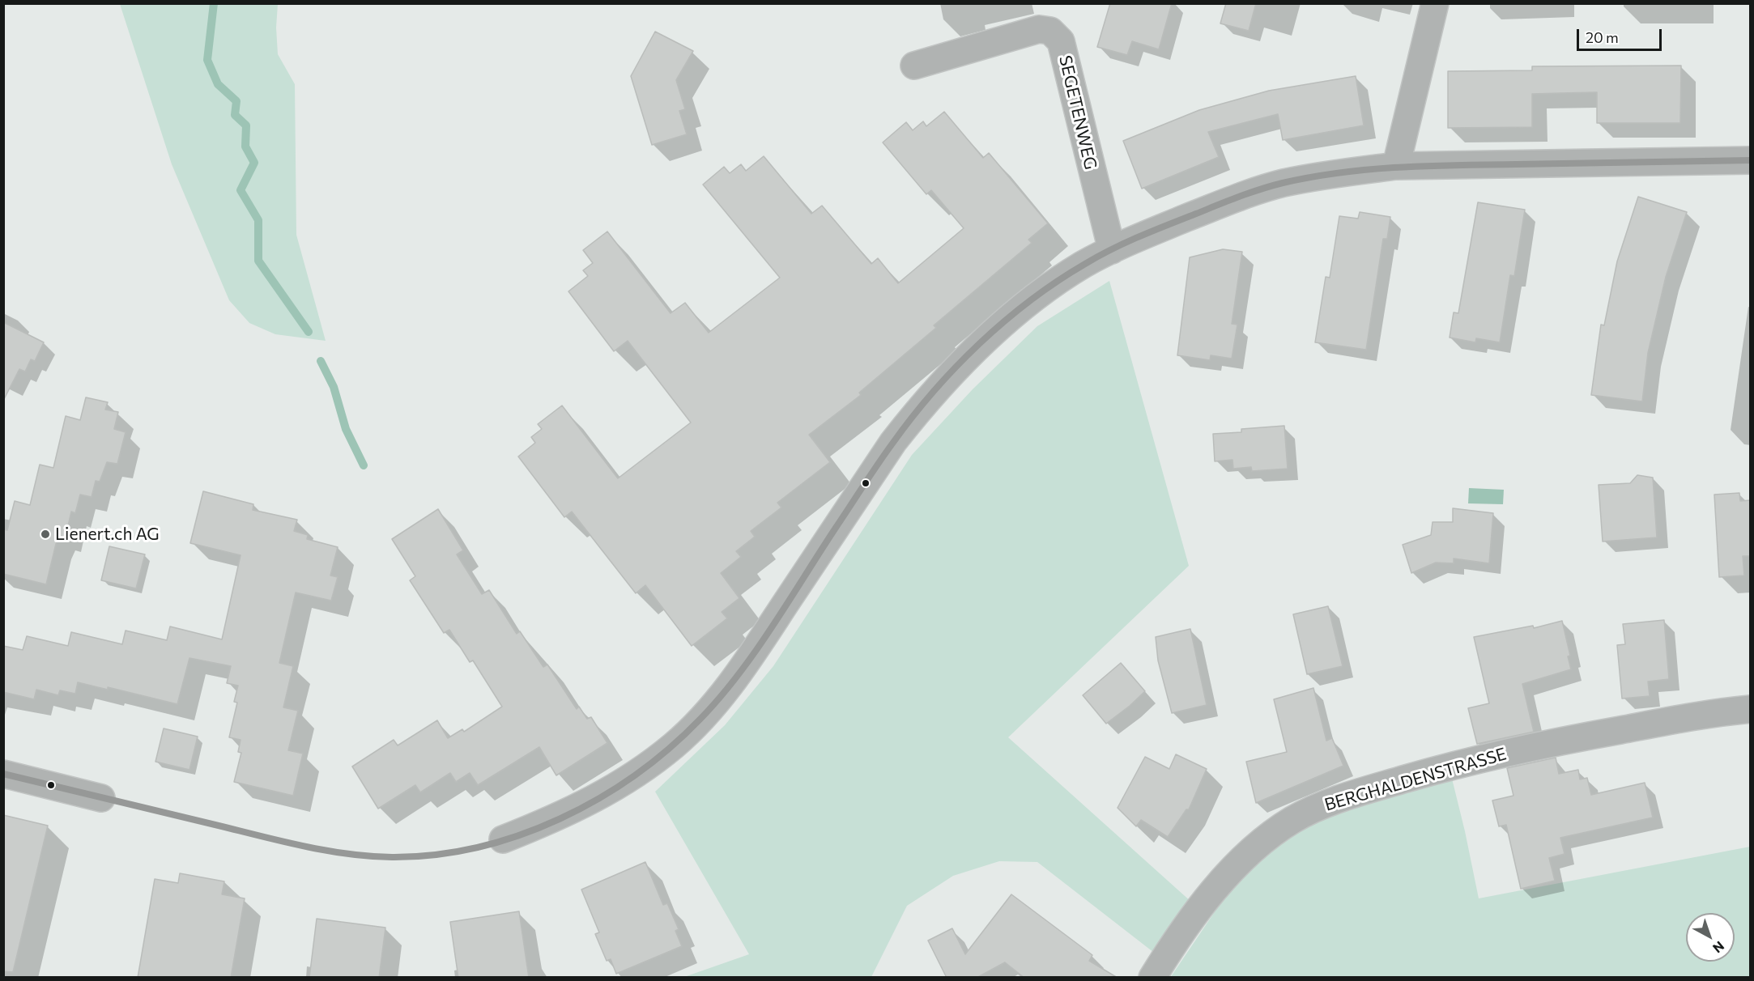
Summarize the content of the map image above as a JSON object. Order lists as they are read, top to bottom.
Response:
{
  "streets": {
    "street": ["SEGETENWEG", "BERGHALDENSTRASSE"]
  },
  "places": ["Lienert.ch AG"],
  "scale_bar": "20 m",
  "north": "bottom right"
}
